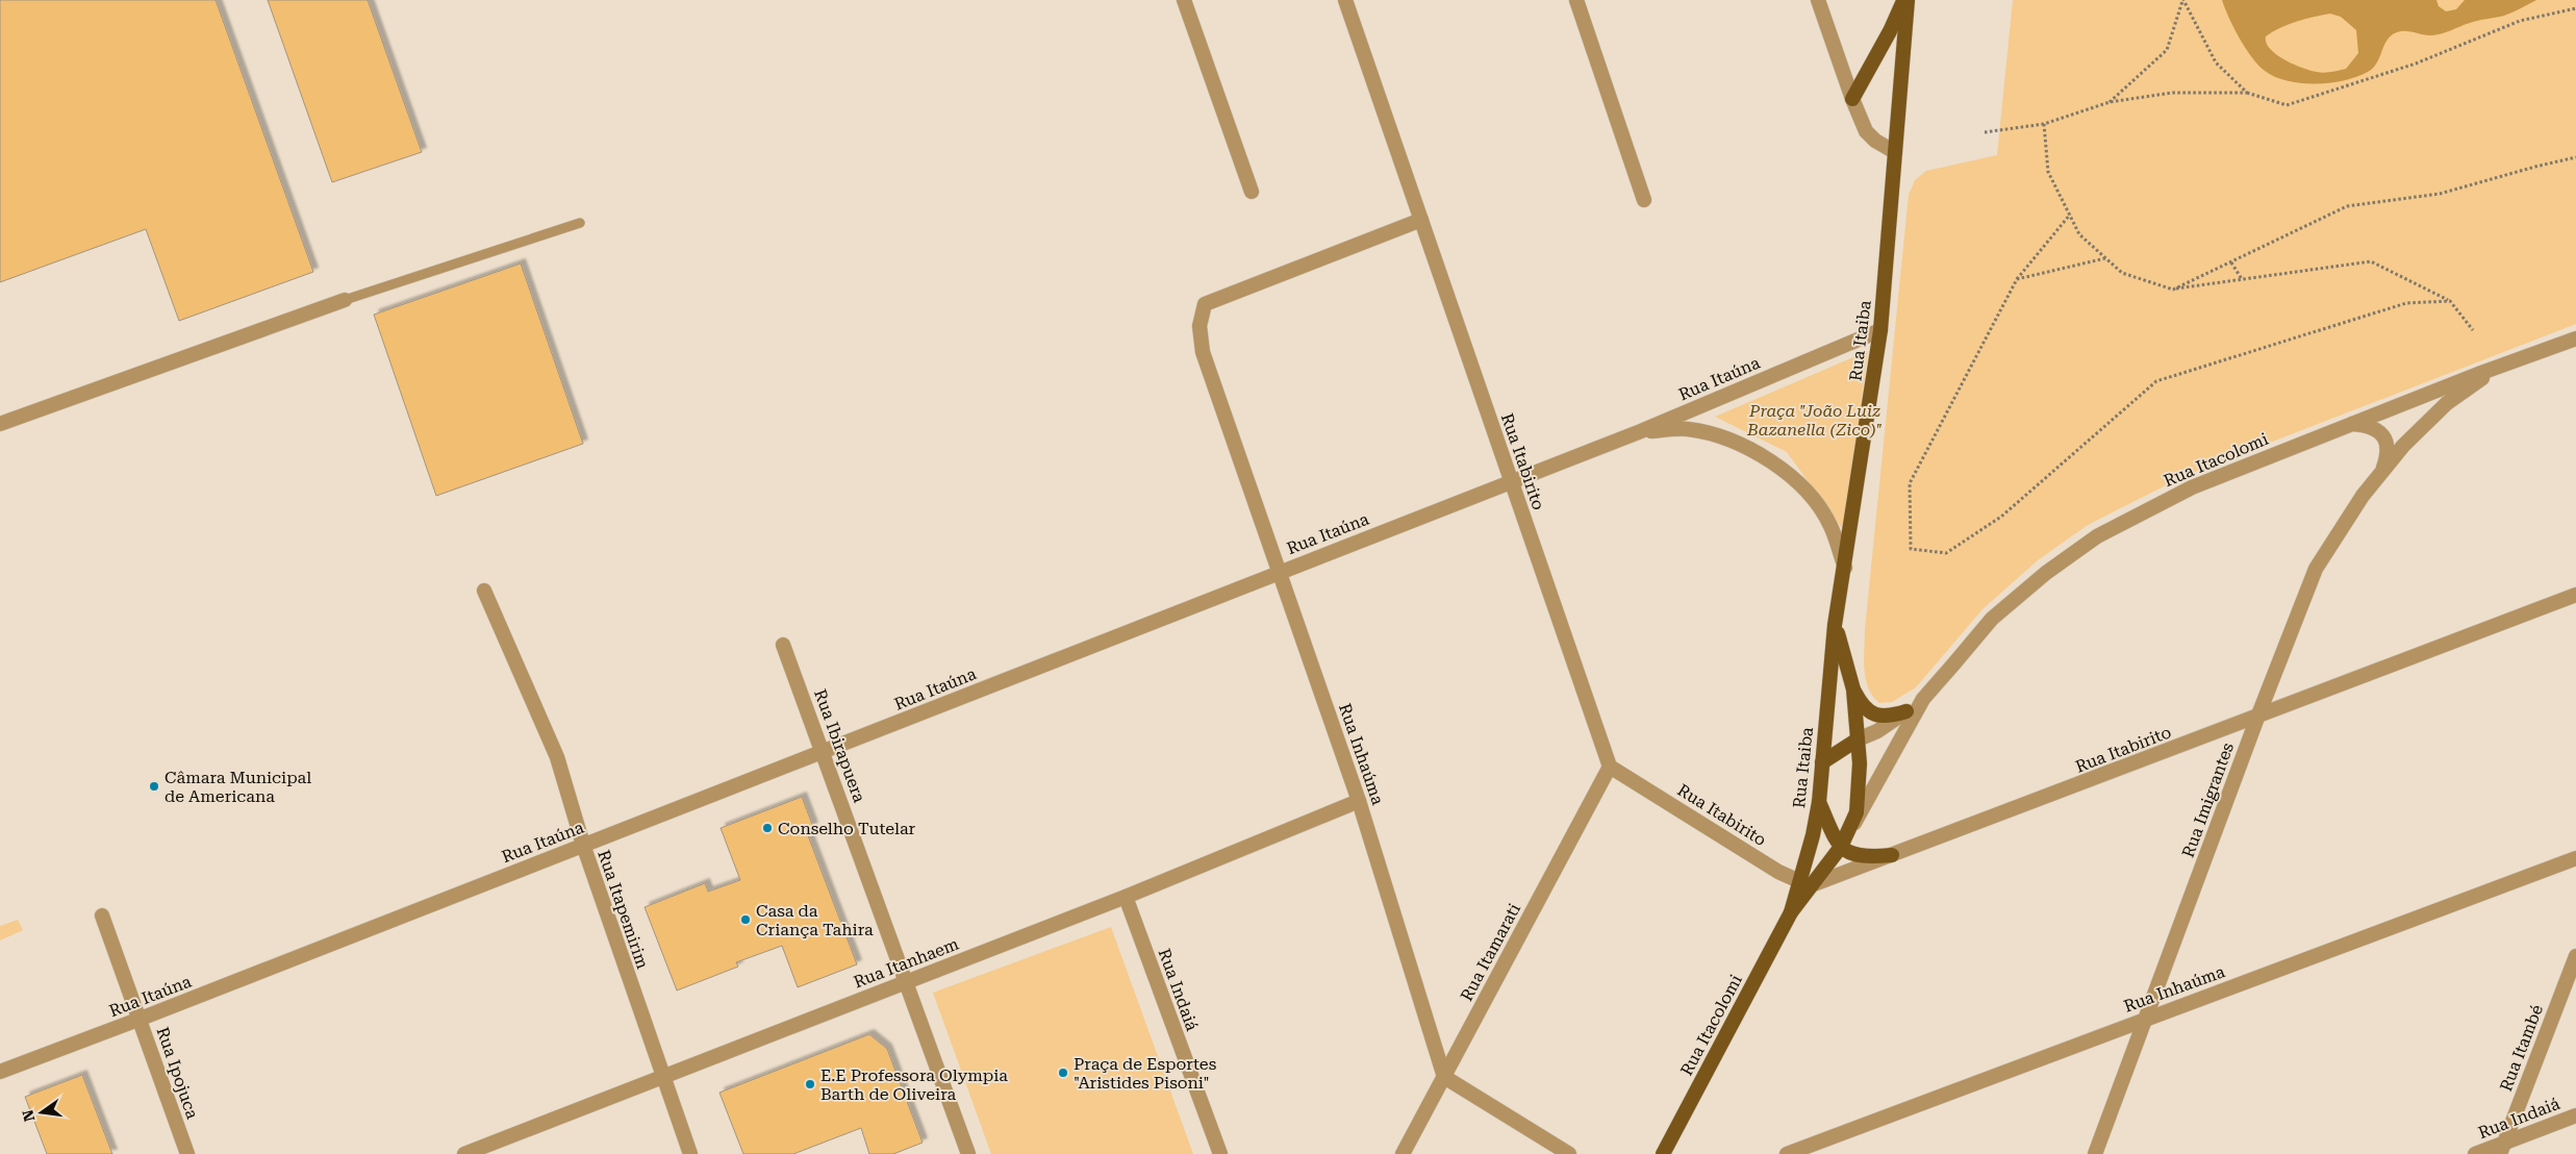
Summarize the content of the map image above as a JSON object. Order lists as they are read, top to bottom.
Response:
{
  "streets": {
    "main road": ["Rua Itaiba", "Rua Itacolomi"],
    "street": [
      "Rua Itaúna",
      "Rua Itabirito",
      "Rua Ibirapuera",
      "Rua Inhaúma",
      "Rua Imigrantes",
      "Rua Itapemirim",
      "Rua Itamarati",
      "Rua Itanhaem",
      "Rua Indaiá",
      "Rua Itambé",
      "Rua Ipojuca"
    ]
  },
  "crossings": [
    ["Rua Itaiba", "Rua Itaúna"],
    ["Rua Itaiba", "Rua Itacolomi"],
    ["Rua Itaiba", "Rua Itabirito"],
    ["Rua Itaúna", "Rua Itabirito"],
    ["Rua Itaúna", "Rua Ibirapuera"],
    ["Rua Itaúna", "Rua Inhaúma"],
    ["Rua Itaúna", "Rua Itapemirim"],
    ["Rua Itaúna", "Rua Ipojuca"],
    ["Rua Itacolomi", "Rua Itabirito"],
    ["Rua Itacolomi", "Rua Imigrantes"],
    ["Rua Itabirito", "Rua Inhaúma"],
    ["Rua Itabirito", "Rua Imigrantes"],
    ["Rua Itabirito", "Rua Itamarati"],
    ["Rua Ibirapuera", "Rua Itanhaem"],
    ["Rua Inhaúma", "Rua Imigrantes"],
    ["Rua Inhaúma", "Rua Itamarati"],
    ["Rua Inhaúma", "Rua Itanhaem"],
    ["Rua Itapemirim", "Rua Itanhaem"],
    ["Rua Itanhaem", "Rua Indaiá"],
    ["Rua Indaiá", "Rua Itambé"]
  ],
  "parks": ["Praça \"João Luiz Bazanella (Zico)\""],
  "places": [
    "Câmara Municipal de Americana",
    "Conselho Tutelar",
    "Casa da Criança Tahira",
    "Praça de Esportes \"Aristides Pisoni\"",
    "E.E Professora Olympia Barth de Oliveira"
  ],
  "north": "left"
}
